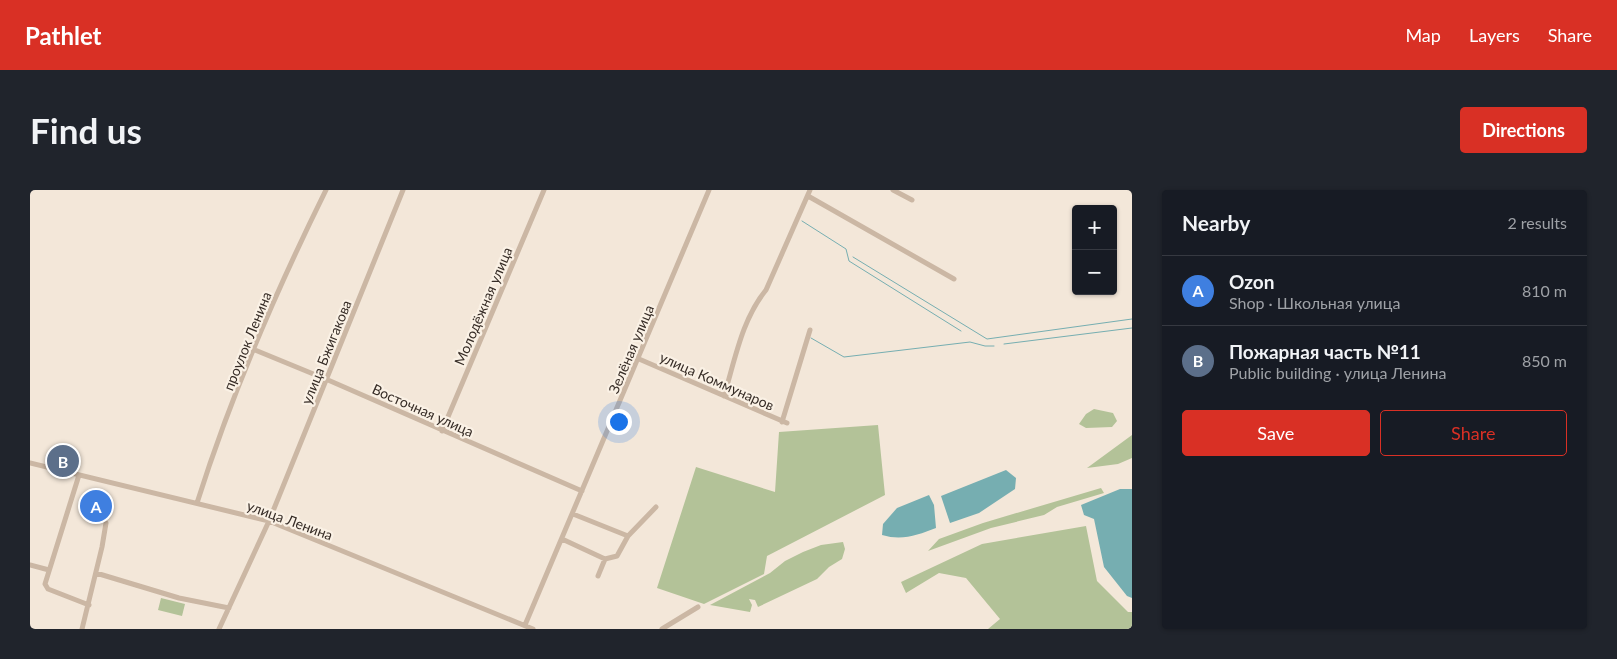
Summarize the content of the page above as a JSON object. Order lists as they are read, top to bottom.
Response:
{
  "streets": {
    "street": [
      "Молодёжная улица",
      "проулок Ленина",
      "Зелёная улица",
      "улица Бжигакова",
      "улица Коммунаров",
      "Восточная улица",
      "улица Ленина"
    ]
  },
  "crossings": [
    ["Молодёжная улица", "Восточная улица"],
    ["проулок Ленина", "Восточная улица"],
    ["проулок Ленина", "улица Ленина"],
    ["Зелёная улица", "улица Коммунаров"],
    ["Зелёная улица", "Восточная улица"],
    ["Зелёная улица", "улица Ленина"],
    ["улица Бжигакова", "Восточная улица"],
    ["улица Бжигакова", "улица Ленина"]
  ],
  "page": {
    "header": "Pathlet",
    "nav": ["Map", "Layers", "Share"],
    "buttons": [
      "Directions",
      ["Save", "Share"]
    ],
    "title": "Find us",
    "heading": ["Nearby", "2 results"],
    "map_buttons": ["+", "−"],
    "list": [
      {
        "mark": "A",
        "name": "Ozon",
        "note": "Shop · Школьная улица",
        "value": "810 m"
      },
      {
        "mark": "B",
        "name": "Пожарная часть №11",
        "note": "Public building · улица Ленина",
        "value": "850 m"
      }
    ],
    "pins": ["B", "A"]
  }
}
